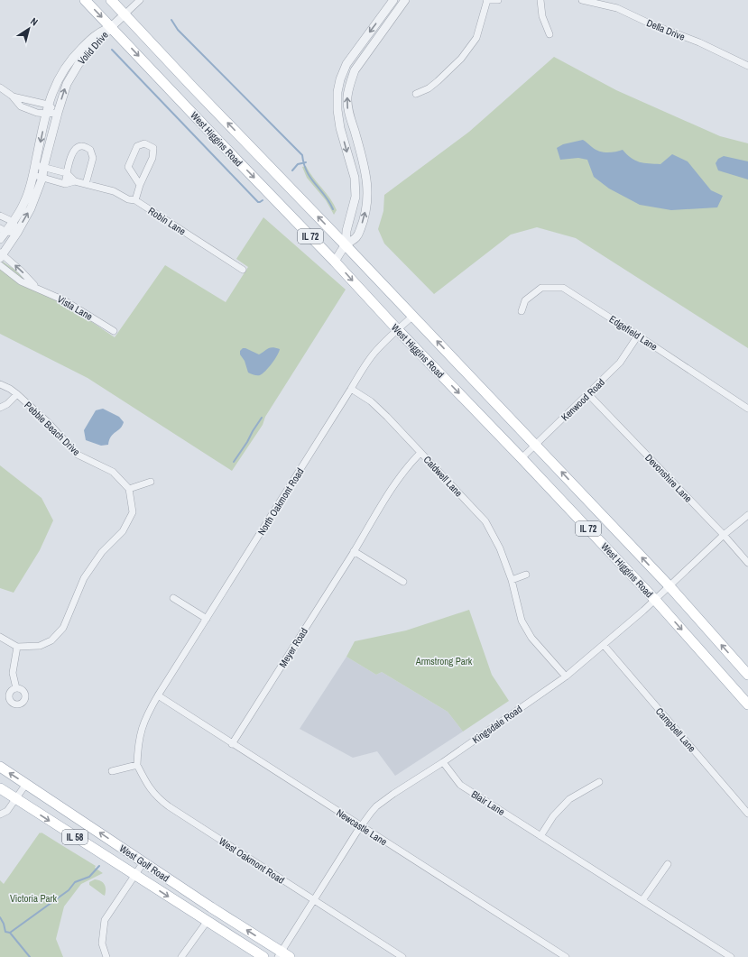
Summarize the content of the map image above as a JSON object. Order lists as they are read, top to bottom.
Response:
{
  "streets": {
    "main road": [
      "West Higgins Road",
      "IL 72",
      "IL 58",
      "West Golf Road"
    ],
    "street": [
      "Della Drive",
      "Volid Drive",
      "Robin Lane",
      "Vista Lane",
      "Edgefield Lane",
      "Kenwood Road",
      "Pebble Beach Drive",
      "Caldwell Lane",
      "Devonshire Lane",
      "North Oakmont Road",
      "Meyer Road",
      "Kingsdale Road",
      "Campbell Lane",
      "Blair Lane",
      "Newcastle Lane",
      "West Oakmont Road"
    ]
  },
  "crossings": [
    ["Volid Drive", "West Higgins Road"],
    ["Volid Drive", "Vista Lane"],
    ["West Higgins Road", "Kenwood Road"],
    ["West Higgins Road", "North Oakmont Road"],
    ["West Higgins Road", "Kingsdale Road"],
    ["Edgefield Lane", "Kenwood Road"],
    ["Kenwood Road", "Devonshire Lane"],
    ["Caldwell Lane", "North Oakmont Road"],
    ["Caldwell Lane", "Meyer Road"],
    ["Caldwell Lane", "Kingsdale Road"],
    ["Devonshire Lane", "Kingsdale Road"],
    ["North Oakmont Road", "Newcastle Lane"],
    ["North Oakmont Road", "West Oakmont Road"],
    ["Meyer Road", "Newcastle Lane"],
    ["Kingsdale Road", "Campbell Lane"],
    ["Kingsdale Road", "Blair Lane"],
    ["Kingsdale Road", "Newcastle Lane"],
    ["Kingsdale Road", "West Oakmont Road"],
    ["Kingsdale Road", "West Golf Road"]
  ],
  "parks": ["Armstrong Park", "Victoria Park"],
  "north": "top right"
}
